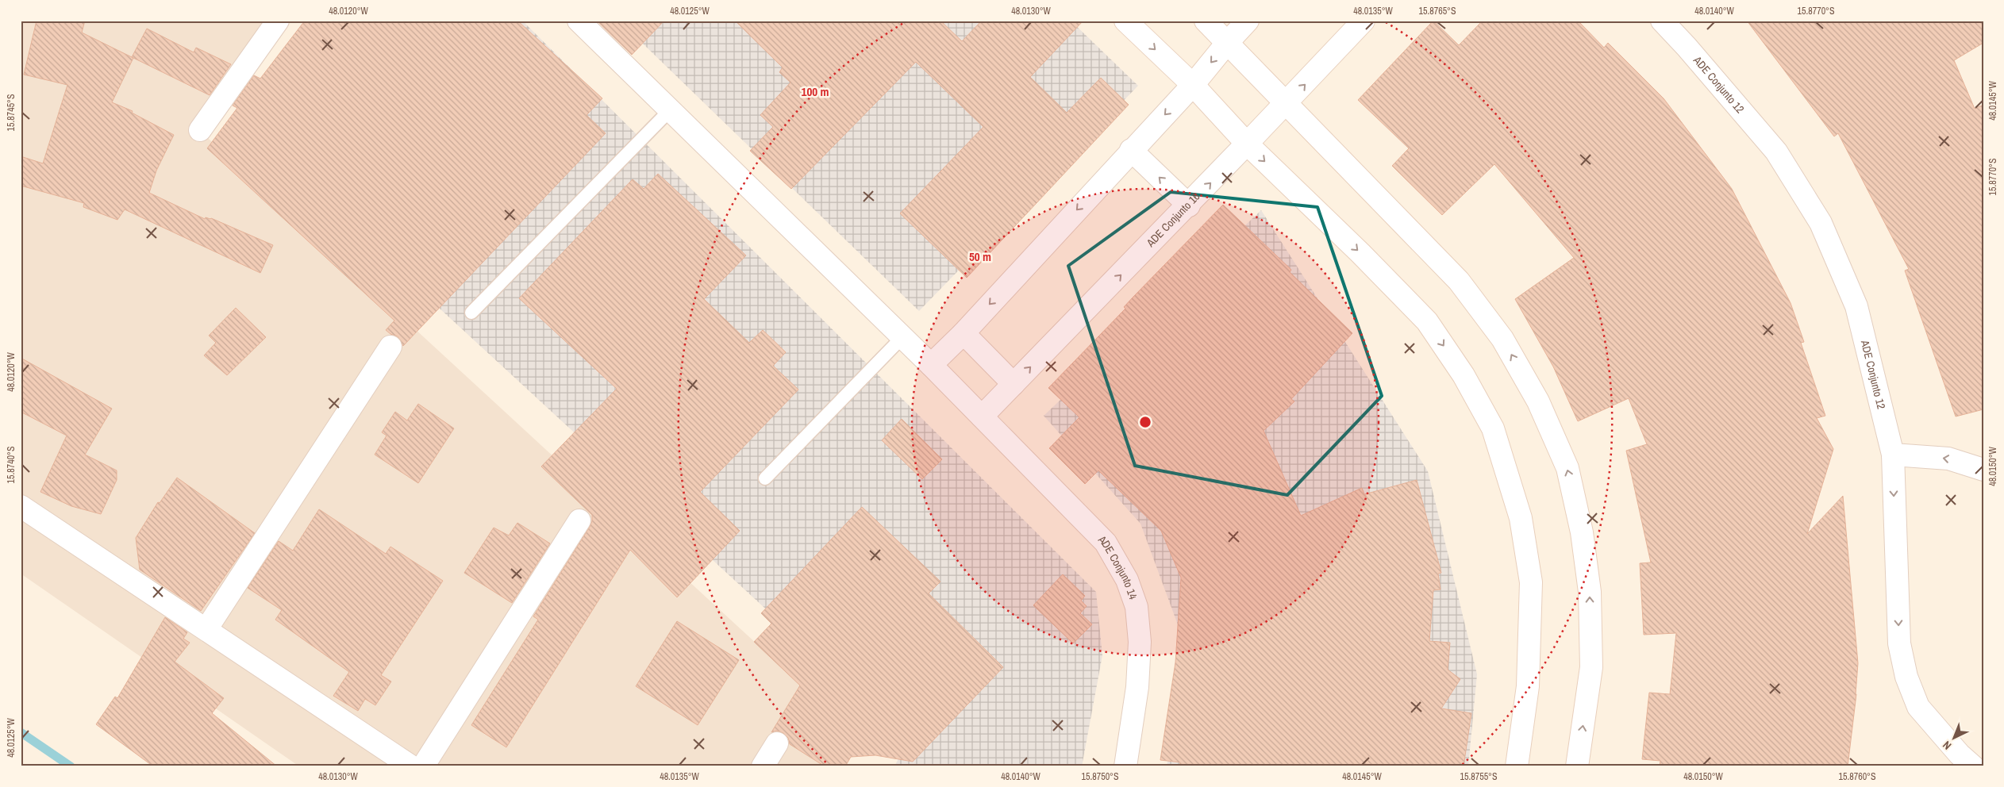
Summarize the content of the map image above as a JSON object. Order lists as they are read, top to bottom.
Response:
{
  "streets": {
    "street": ["ADE Conjunto 12", "ADE Conjunto 16", "ADE Conjunto 14"]
  },
  "crossings": [
    ["ADE Conjunto 16", "ADE Conjunto 14"]
  ],
  "one_way": ["ADE Conjunto 12"],
  "north": "bottom left",
  "coordinates": [
    "48.0120°W",
    "48.0125°W",
    "48.0130°W",
    "48.0135°W",
    "15.8765°S",
    "48.0140°W",
    "15.8770°S",
    "48.0145°W",
    "15.8745°S",
    "15.8740°S",
    "48.0150°W",
    "15.8750°S",
    "15.8755°S",
    "15.8760°S"
  ],
  "rings": ["100 m", "50 m"]
}
